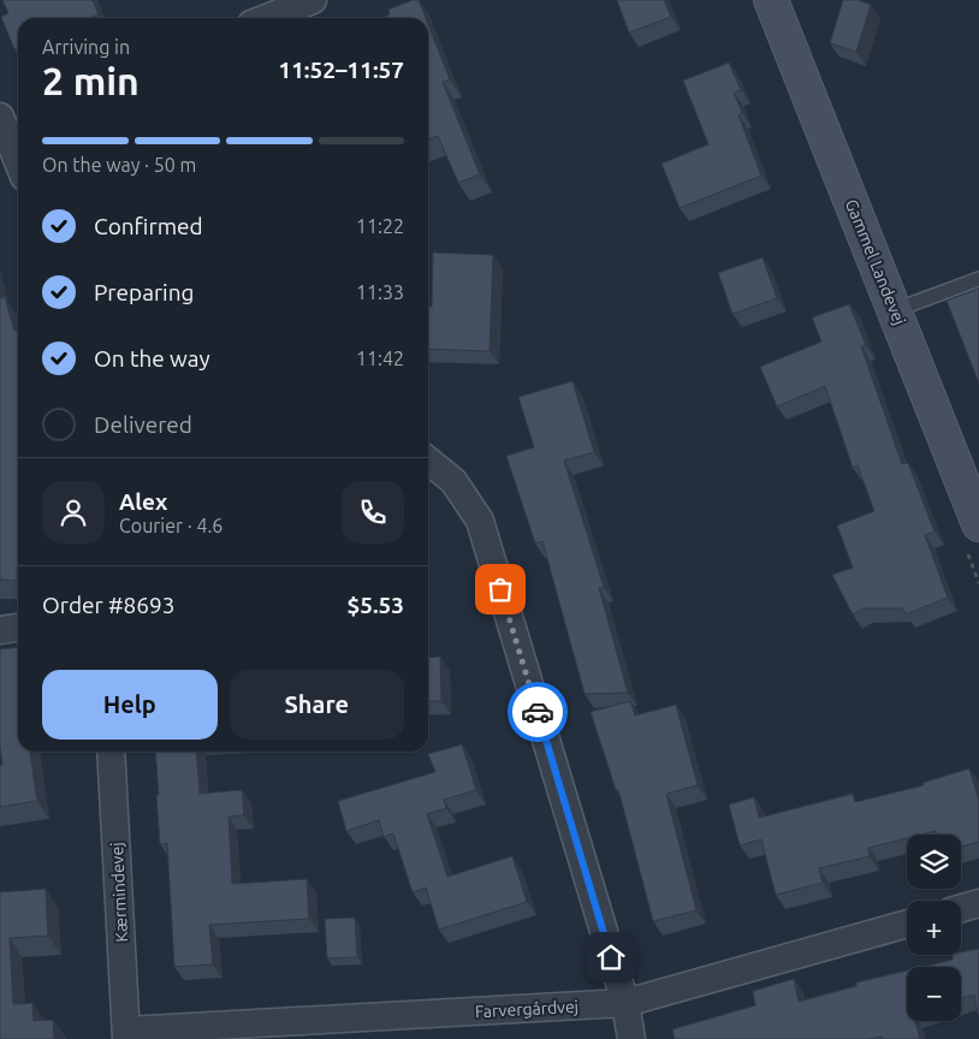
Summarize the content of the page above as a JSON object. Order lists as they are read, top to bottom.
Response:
{
  "streets": {
    "street": ["Gammel Landevej", "Kærmindevej", "Farvergårdvej"]
  },
  "crossings": [
    ["Kærmindevej", "Farvergårdvej"]
  ],
  "page": {
    "heading": ["2 min", "Arriving in", "11:52–11:57"],
    "panel": [
      "Alex",
      "Courier · 4.6",
      "Order #8693",
      "$5.53"
    ],
    "bar": "On the way · 50 m",
    "list": [
      ["Confirmed", "11:22"],
      ["Preparing", "11:33"],
      ["On the way", "11:42"],
      "Delivered"
    ],
    "buttons": ["Help", "Share"],
    "map_buttons": ["+", "−"]
  }
}
